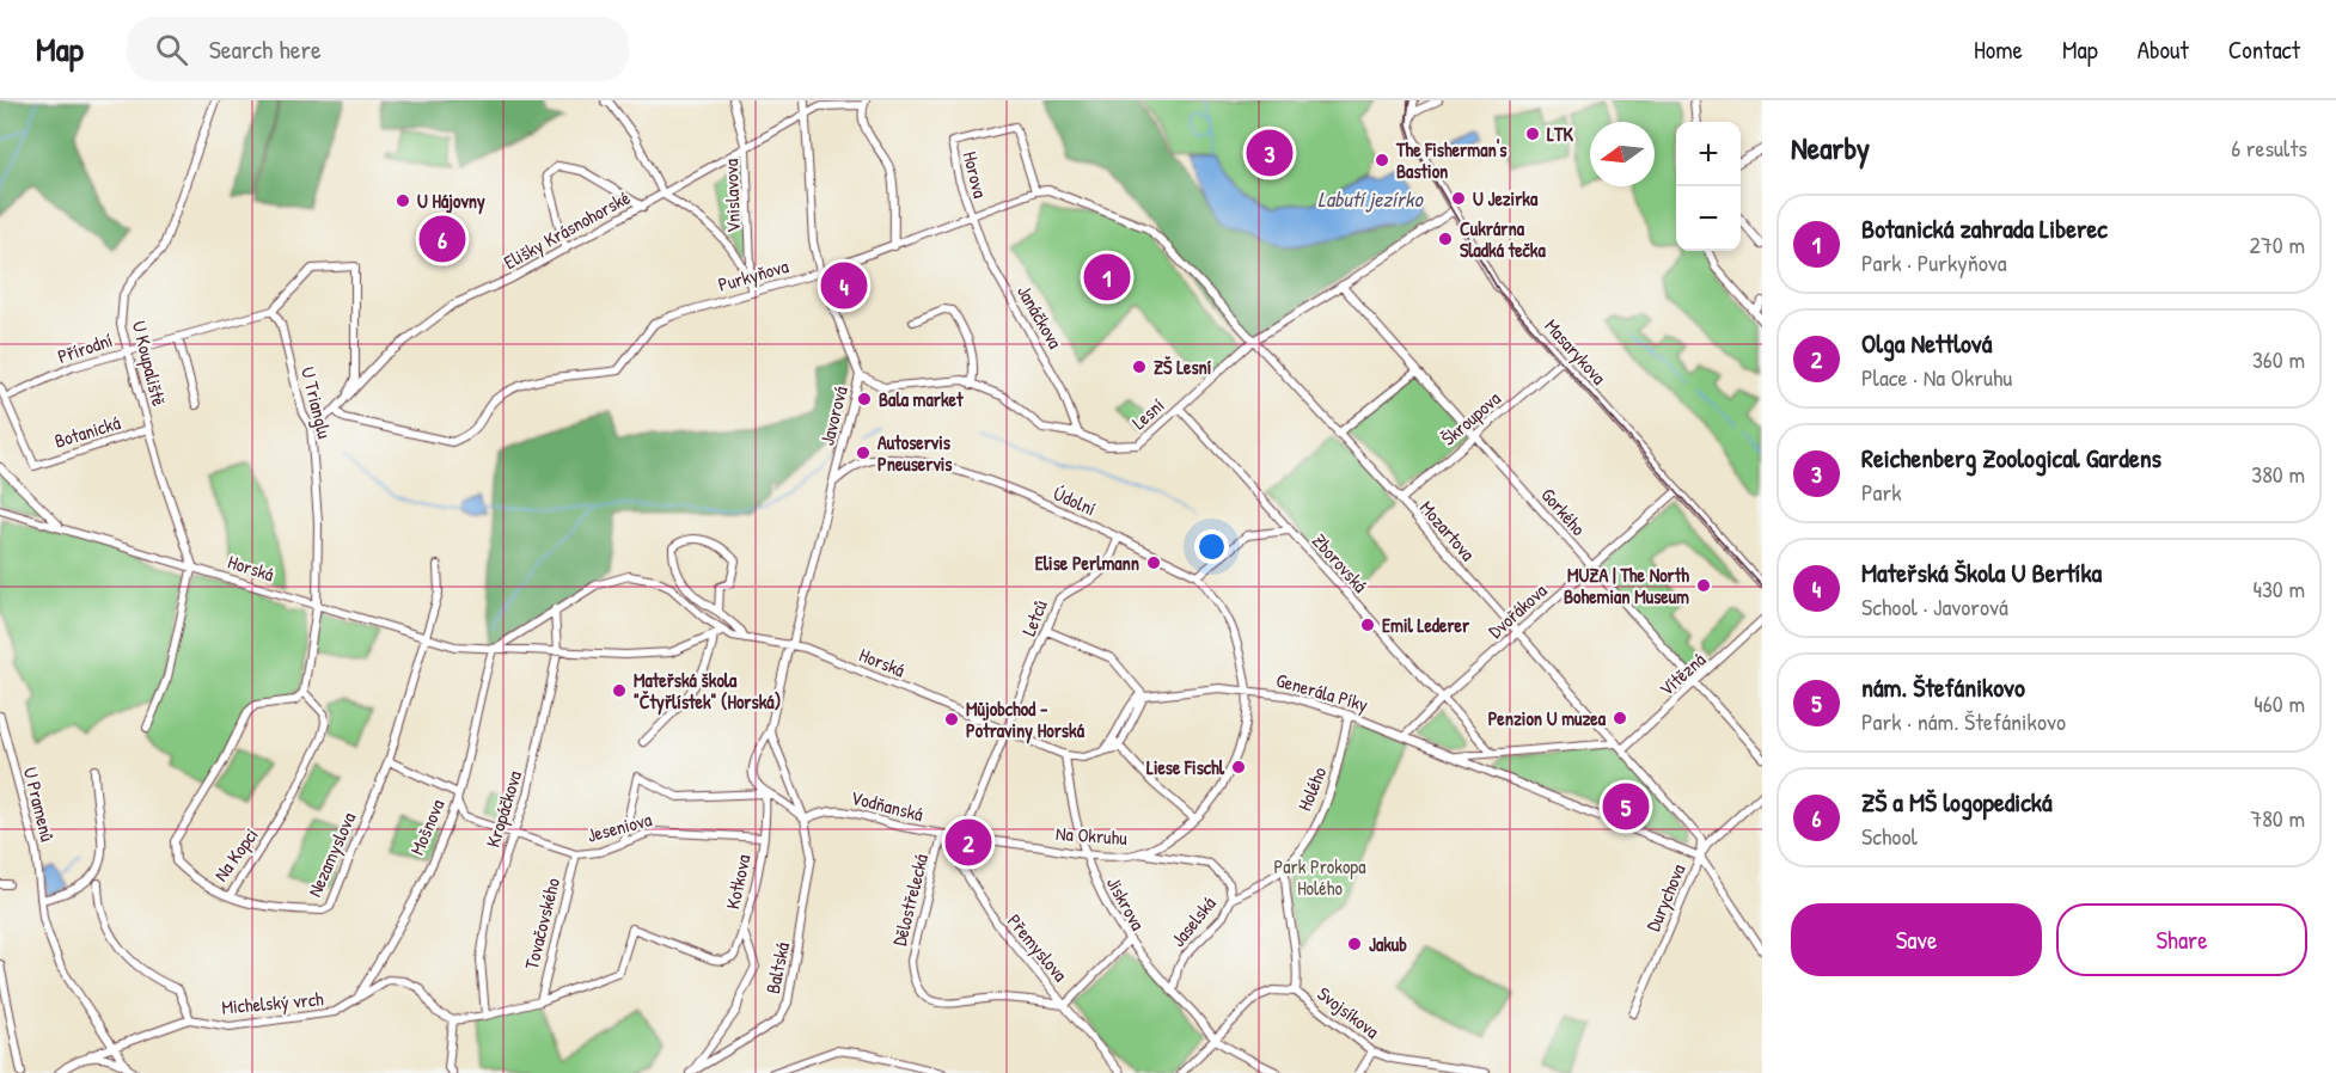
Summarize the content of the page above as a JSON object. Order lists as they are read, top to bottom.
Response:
{
  "streets": {
    "street": [
      "Horova",
      "Vnislavova",
      "Elišky Krásnohorské",
      "Purkyňova",
      "Janáčkova",
      "Přírodní",
      "Masarykova",
      "U Koupaliště",
      "U Trianglu",
      "Lesní",
      "Javorová",
      "Škroupova",
      "Botanická",
      "Údolní",
      "Gorkého",
      "Mozartova",
      "Zborovská",
      "Horská",
      "Dvořákova",
      "Letců",
      "Vítězná",
      "Generála Píky",
      "Holého",
      "U Pramenů",
      "Vodňanská",
      "Kropáčkova",
      "Mošnova",
      "Jeseniova",
      "Na Okruhu",
      "Na Kopci",
      "Nezamyslova",
      "Kotkova",
      "Durychova",
      "Dělostřelecká",
      "Jiskrova",
      "Jaselská",
      "Tovačovského",
      "Přemyslova",
      "Baltská",
      "Michelský vrch",
      "Svojsíkova"
    ]
  },
  "crossings": [
    ["Horova", "Purkyňova"],
    ["Horova", "Janáčkova"],
    ["Vnislavova", "Elišky Krásnohorské"],
    ["Vnislavova", "Purkyňova"],
    ["Elišky Krásnohorské", "Purkyňova"],
    ["Elišky Krásnohorské", "U Trianglu"],
    ["Elišky Krásnohorské", "Javorová"],
    ["Purkyňova", "Janáčkova"],
    ["Purkyňova", "Javorová"],
    ["Janáčkova", "Lesní"],
    ["Přírodní", "U Koupaliště"],
    ["Přírodní", "U Trianglu"],
    ["Přírodní", "Botanická"],
    ["Masarykova", "Lesní"],
    ["Masarykova", "Škroupova"],
    ["Masarykova", "Dvořákova"],
    ["U Koupaliště", "Botanická"],
    ["U Koupaliště", "Horská"],
    ["U Trianglu", "Horská"],
    ["Lesní", "Javorová"],
    ["Lesní", "Gorkého"],
    ["Lesní", "Mozartova"],
    ["Lesní", "Zborovská"],
    ["Javorová", "Údolní"],
    ["Javorová", "Horská"],
    ["Škroupova", "Gorkého"],
    ["Škroupova", "Mozartova"],
    ["Údolní", "Letců"],
    ["Údolní", "Na Okruhu"],
    ["Gorkého", "Dvořákova"],
    ["Gorkého", "Vítězná"],
    ["Mozartova", "Dvořákova"],
    ["Mozartova", "Vítězná"],
    ["Mozartova", "Generála Píky"],
    ["Mozartova", "Durychova"],
    ["Zborovská", "Dvořákova"],
    ["Horská", "Letců"],
    ["Horská", "Kropáčkova"],
    ["Horská", "Mošnova"],
    ["Horská", "Nezamyslova"],
    ["Horská", "Jiskrova"],
    ["Letců", "Vodňanská"],
    ["Letců", "Na Okruhu"],
    ["Generála Píky", "Holého"],
    ["Generála Píky", "Na Okruhu"],
    ["Generála Píky", "Durychova"],
    ["Holého", "Jaselská"],
    ["Vodňanská", "Na Okruhu"],
    ["Vodňanská", "Dělostřelecká"],
    ["Vodňanská", "Přemyslova"],
    ["Vodňanská", "Baltská"],
    ["Kropáčkova", "Jeseniova"],
    ["Mošnova", "Jeseniova"],
    ["Mošnova", "Michelský vrch"],
    ["Jeseniova", "Kotkova"],
    ["Jeseniova", "Tovačovského"],
    ["Na Okruhu", "Jiskrova"],
    ["Na Okruhu", "Jaselská"],
    ["Na Kopci", "Nezamyslova"],
    ["Kotkova", "Baltská"],
    ["Dělostřelecká", "Přemyslova"],
    ["Jiskrova", "Jaselská"],
    ["Jiskrova", "Svojsíkova"]
  ],
  "water": ["Labutí jezírko"],
  "parks": ["Park Prokopa Holého"],
  "places": [
    "LTK",
    "The Fisherman's Bastion",
    "U Jezirka",
    "U Hájovny",
    "Cukrárna Sladká tečka",
    "ZŠ Lesní",
    "Bala market",
    "Autoservis Pneuservis",
    "Elise Perlmann",
    "MUZA | The North Bohemian Museum",
    "Emil Lederer",
    "Mateřská škola \"Čtyřlístek\" (Horská)",
    "Penzion U muzea",
    "Můjobchod - Potraviny Horská",
    "Liese Fischl",
    "Jakub"
  ],
  "north": "left",
  "page": {
    "header": "Map",
    "search": "Search here",
    "nav": [
      "Home",
      "Map",
      "About",
      "Contact"
    ],
    "heading": ["Nearby", "6 results"],
    "map_buttons": ["+", "−"],
    "pins": [
      "3",
      "6",
      "1",
      "4",
      "5",
      "2"
    ],
    "list": [
      {
        "mark": "1",
        "name": "Botanická zahrada Liberec",
        "note": "Park · Purkyňova",
        "value": "270 m"
      },
      {
        "mark": "2",
        "name": "Olga Nettlová",
        "note": "Place · Na Okruhu",
        "value": "360 m"
      },
      {
        "mark": "3",
        "name": "Reichenberg Zoological Gardens",
        "note": "Park",
        "value": "380 m"
      },
      {
        "mark": "4",
        "name": "Mateřská Škola U Bertíka",
        "note": "School · Javorová",
        "value": "430 m"
      },
      {
        "mark": "5",
        "name": "nám. Štefánikovo",
        "note": "Park · nám. Štefánikovo",
        "value": "460 m"
      },
      {
        "mark": "6",
        "name": "ZŠ a MŠ logopedická",
        "note": "School",
        "value": "780 m"
      }
    ],
    "buttons": ["Save", "Share"]
  }
}
